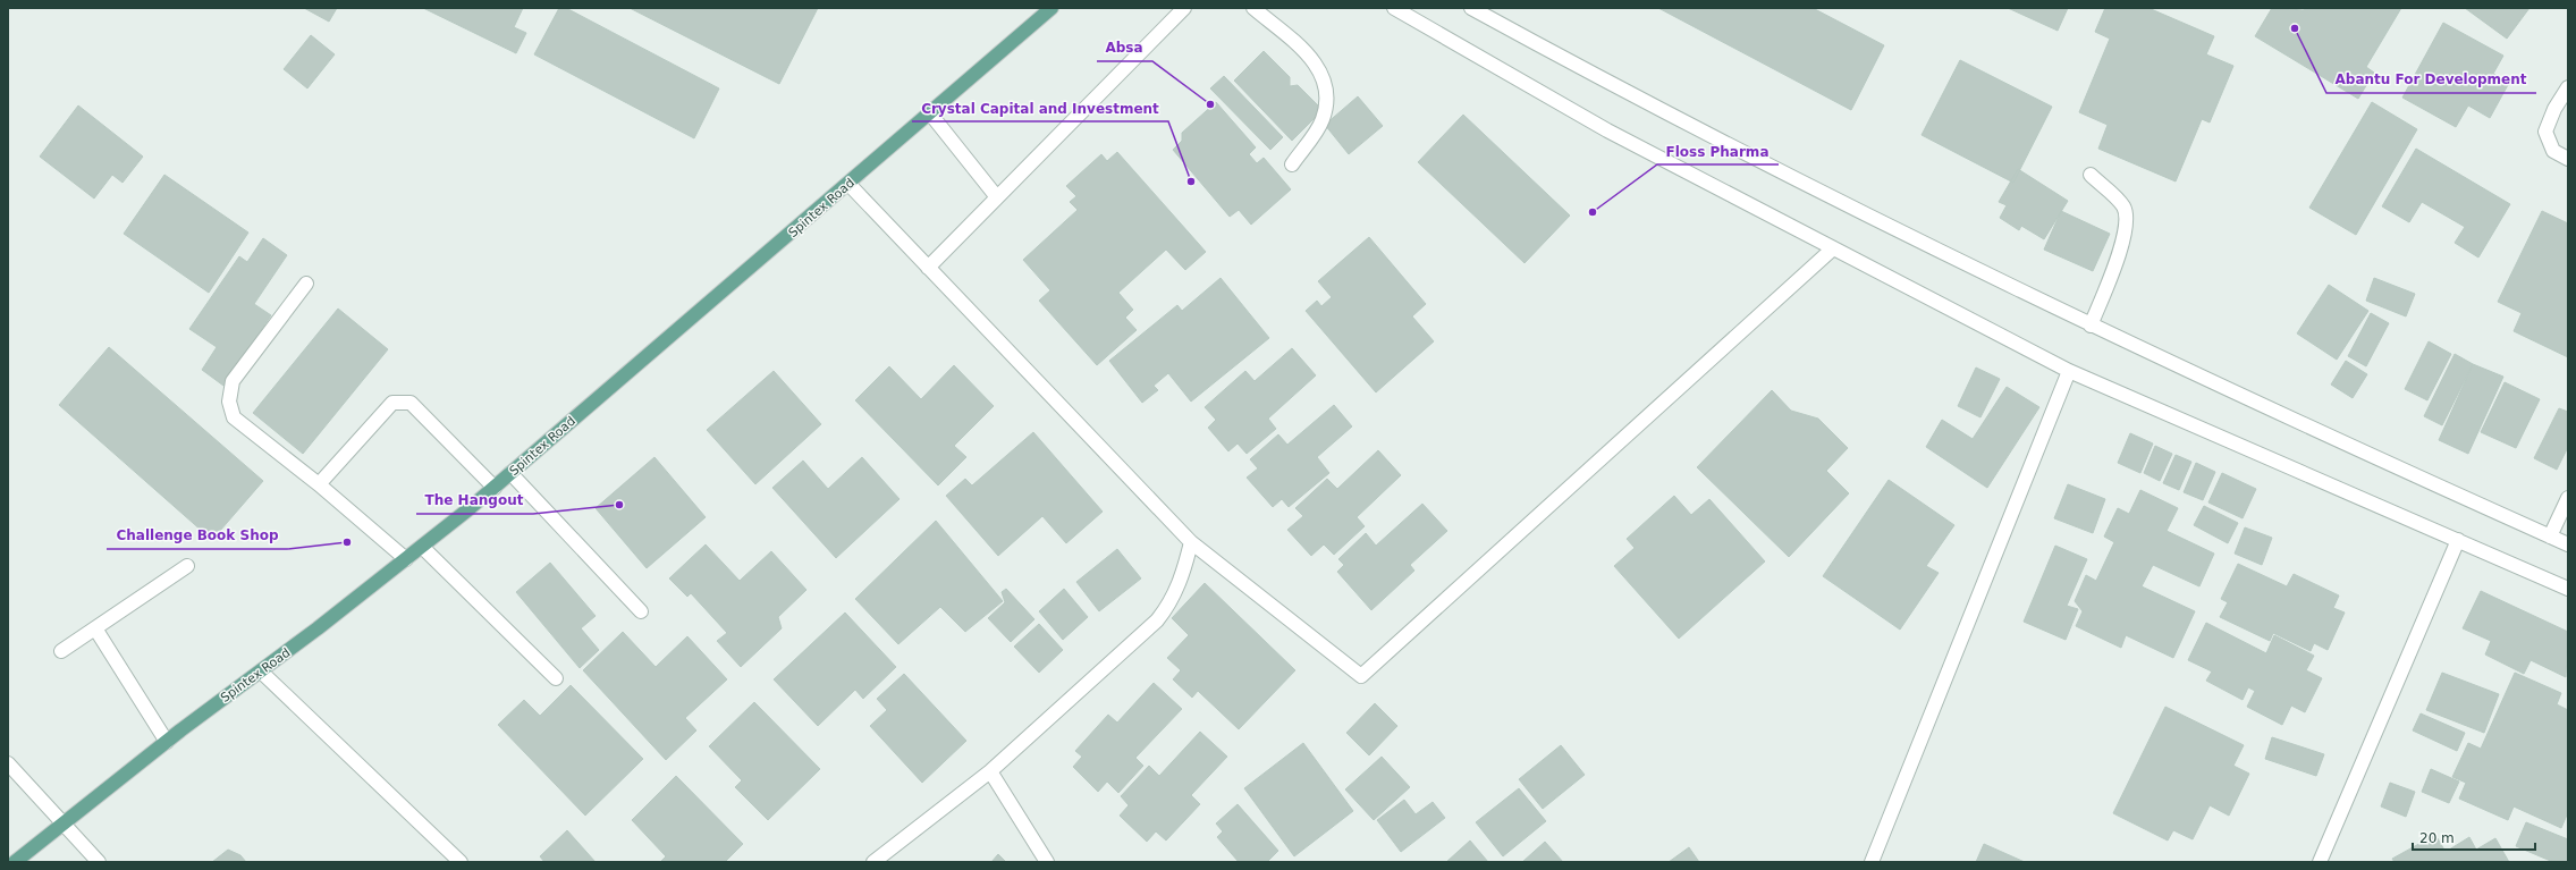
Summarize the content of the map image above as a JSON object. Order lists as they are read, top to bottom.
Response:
{
  "streets": {
    "main road": ["Spintex Road"]
  },
  "places": [
    "Abantu For Development",
    "Absa",
    "Crystal Capital and Investment",
    "Floss Pharma",
    "The Hangout",
    "Challenge Book Shop"
  ],
  "scale_bar": "20 m"
}
